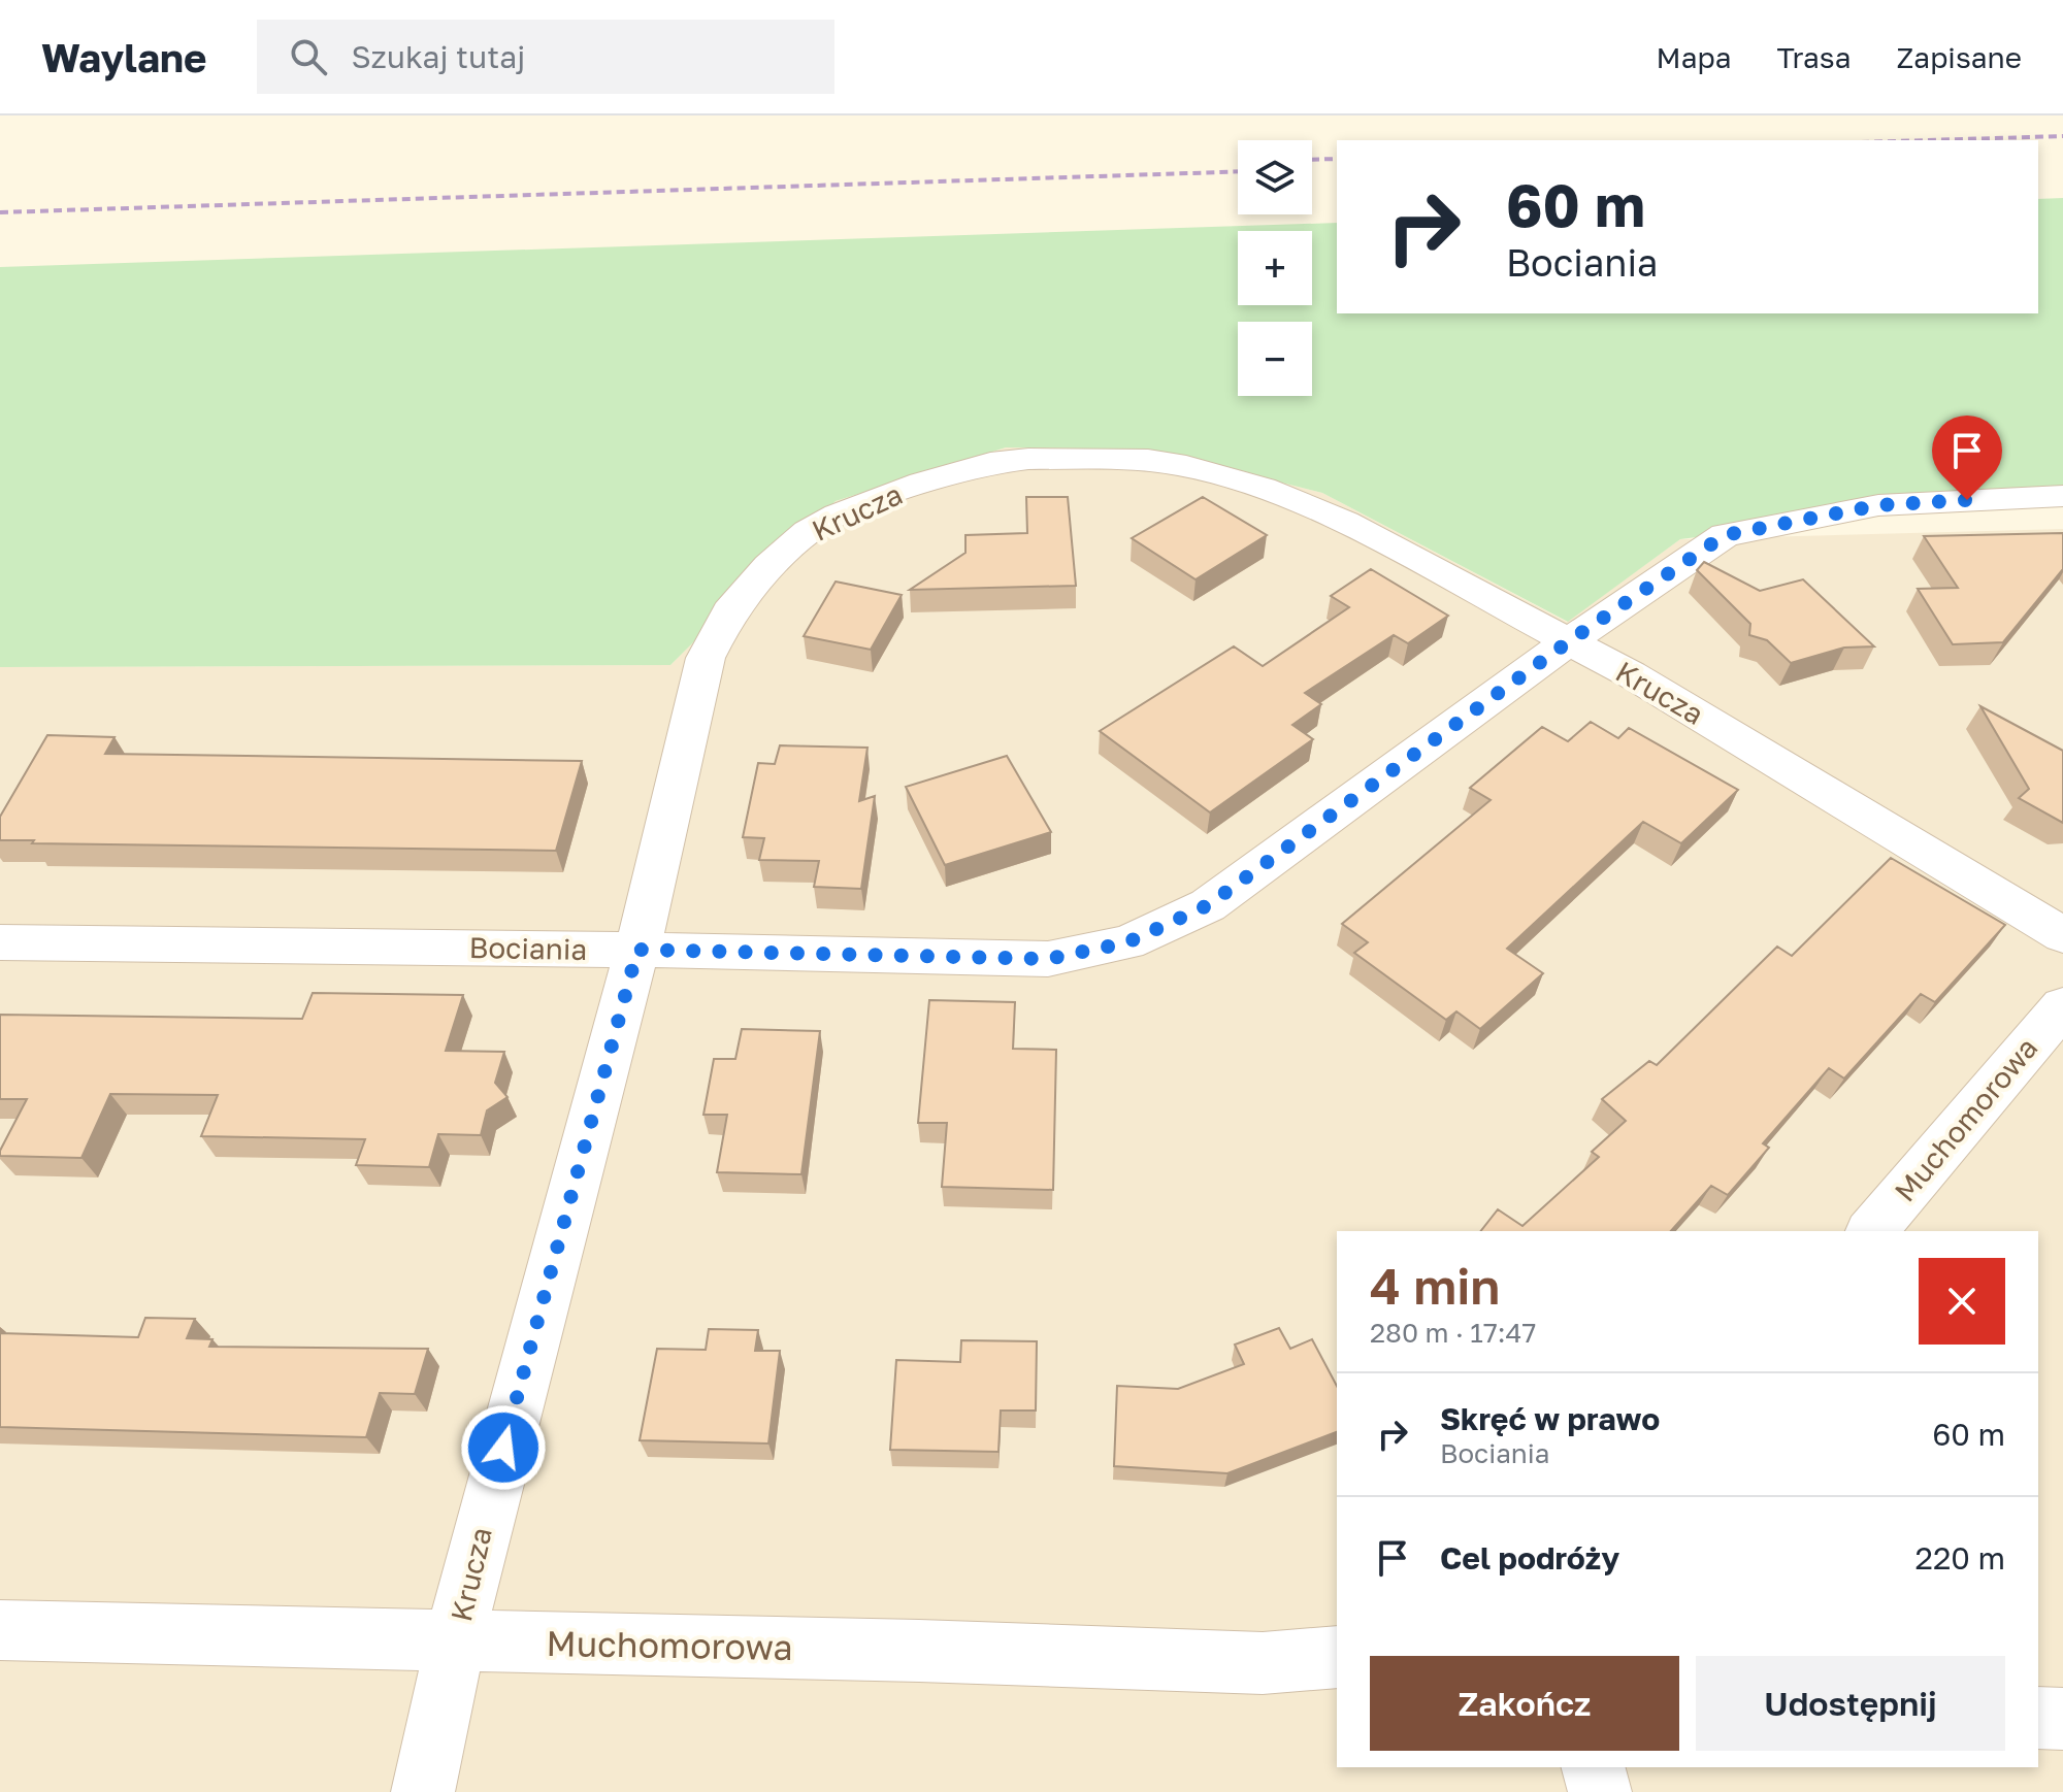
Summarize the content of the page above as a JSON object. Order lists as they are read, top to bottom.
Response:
{
  "streets": {
    "street": ["Krucza", "Bociania", "Muchomorowa"]
  },
  "crossings": [
    ["Krucza", "Bociania"],
    ["Krucza", "Muchomorowa"]
  ],
  "page": {
    "header": "Waylane",
    "search": "Szukaj tutaj",
    "nav": ["Mapa", "Trasa", "Zapisane"],
    "map_buttons": ["+", "−"],
    "turn": ["60 m", "Bociania"],
    "heading": ["4 min", "280 m · 17:47"],
    "list": [
      {
        "name": "Skręć w prawo",
        "note": "Bociania",
        "value": "60 m"
      },
      {
        "name": "Cel podróży",
        "value": "220 m"
      }
    ],
    "buttons": ["Zakończ", "Udostępnij"]
  }
}
